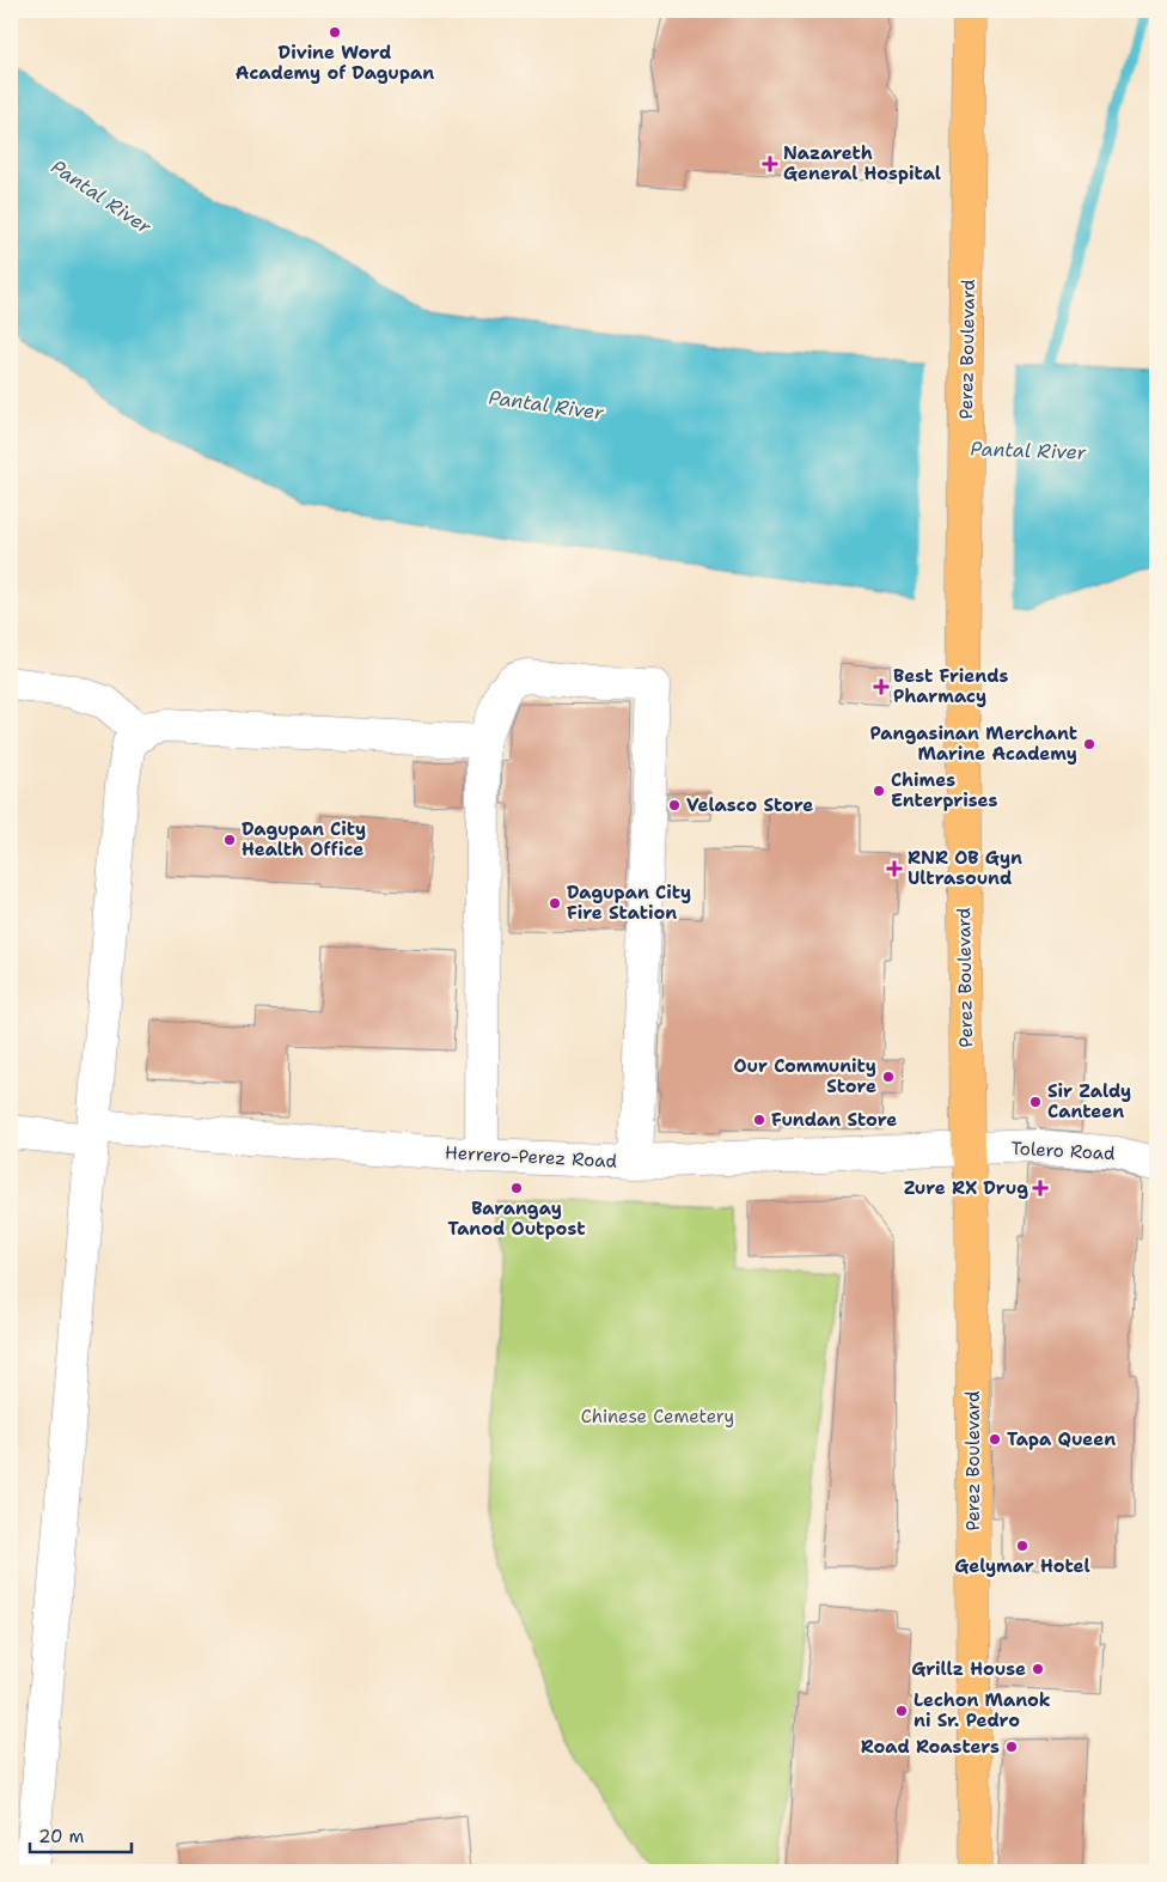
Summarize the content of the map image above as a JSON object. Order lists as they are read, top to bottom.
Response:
{
  "streets": {
    "main road": ["Perez Boulevard"],
    "street": ["Tolero Road", "Herrero-Perez Road"]
  },
  "crossings": [
    ["Perez Boulevard", "Tolero Road"],
    ["Perez Boulevard", "Herrero-Perez Road"],
    ["Tolero Road", "Herrero-Perez Road"]
  ],
  "water": ["Pantal River"],
  "parks": ["Chinese Cemetery"],
  "places": {
    "other": [
      "Divine Word Academy of Dagupan",
      "Pangasinan Merchant Marine Academy",
      "Chimes Enterprises",
      "Velasco Store",
      "Dagupan City Health Office",
      "Dagupan City Fire Station",
      "Our Community Store",
      "Sir Zaldy Canteen",
      "Fundan Store",
      "Barangay Tanod Outpost",
      "Tapa Queen",
      "Gelymar Hotel",
      "Grillz House",
      "Lechon Manok ni Sr. Pedro",
      "Road Roasters"
    ],
    "health": [
      "Nazareth General Hospital",
      "Best Friends Pharmacy",
      "RNR OB Gyn Ultrasound",
      "Zure RX Drug"
    ]
  },
  "scale_bar": "20 m"
}
